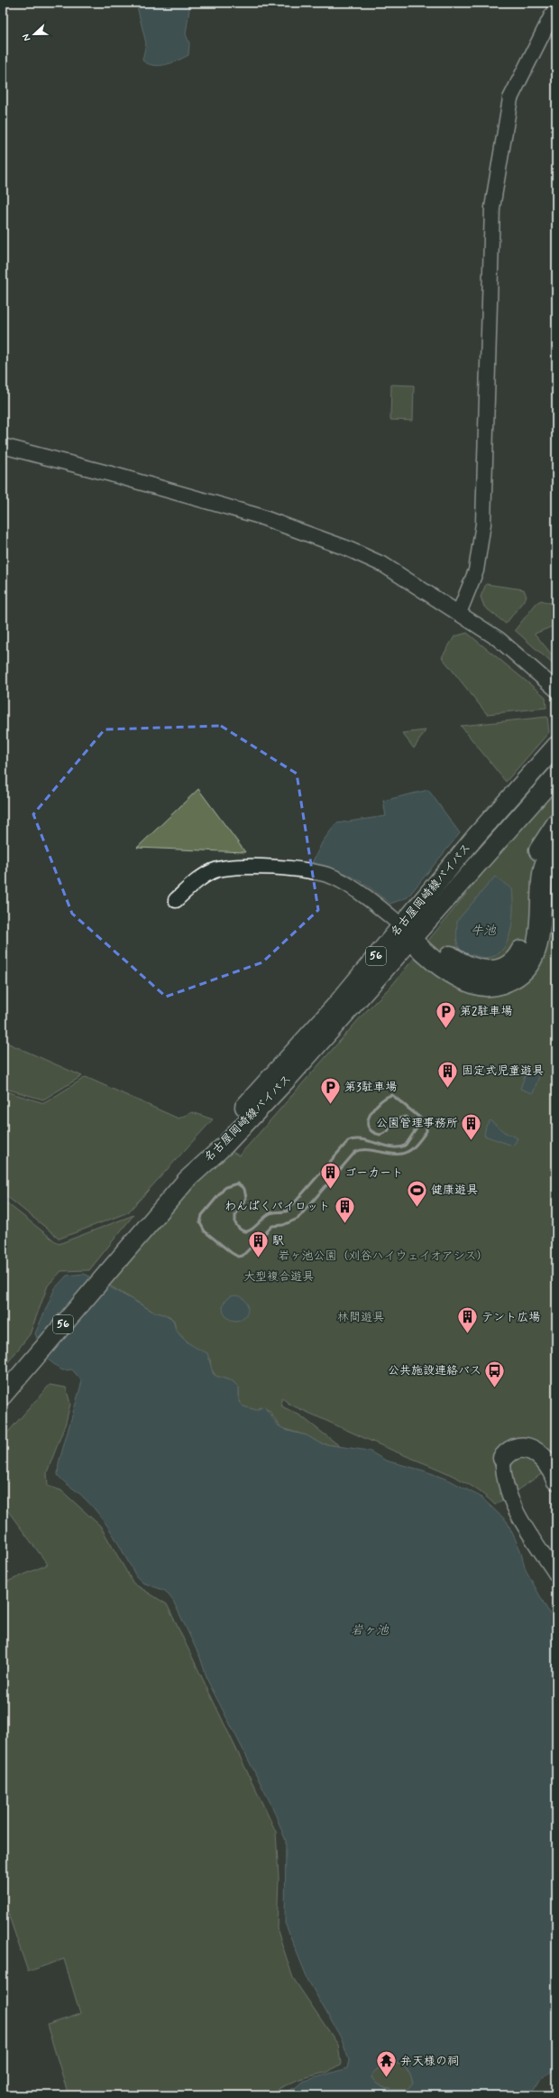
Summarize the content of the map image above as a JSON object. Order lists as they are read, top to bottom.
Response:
{
  "streets": {
    "main road": ["名古屋岡崎線バイパス", "56"]
  },
  "water": ["牛池", "岩ヶ池"],
  "parks": ["岩ヶ池公園（刈谷ハイウェイオアシス）", "大型複合遊具", "林間遊具"],
  "places": {
    "parking": ["第2駐車場", "第3駐車場"],
    "building": [
      "固定式児童遊具",
      "公園管理事務所",
      "ゴーカート",
      "わんぱくパイロット",
      "駅",
      "テント広場"
    ],
    "sports": ["健康遊具"],
    "bus stop": ["公共施設連絡バス"],
    "temple": ["弁天様の祠"]
  },
  "north": "left"
}
